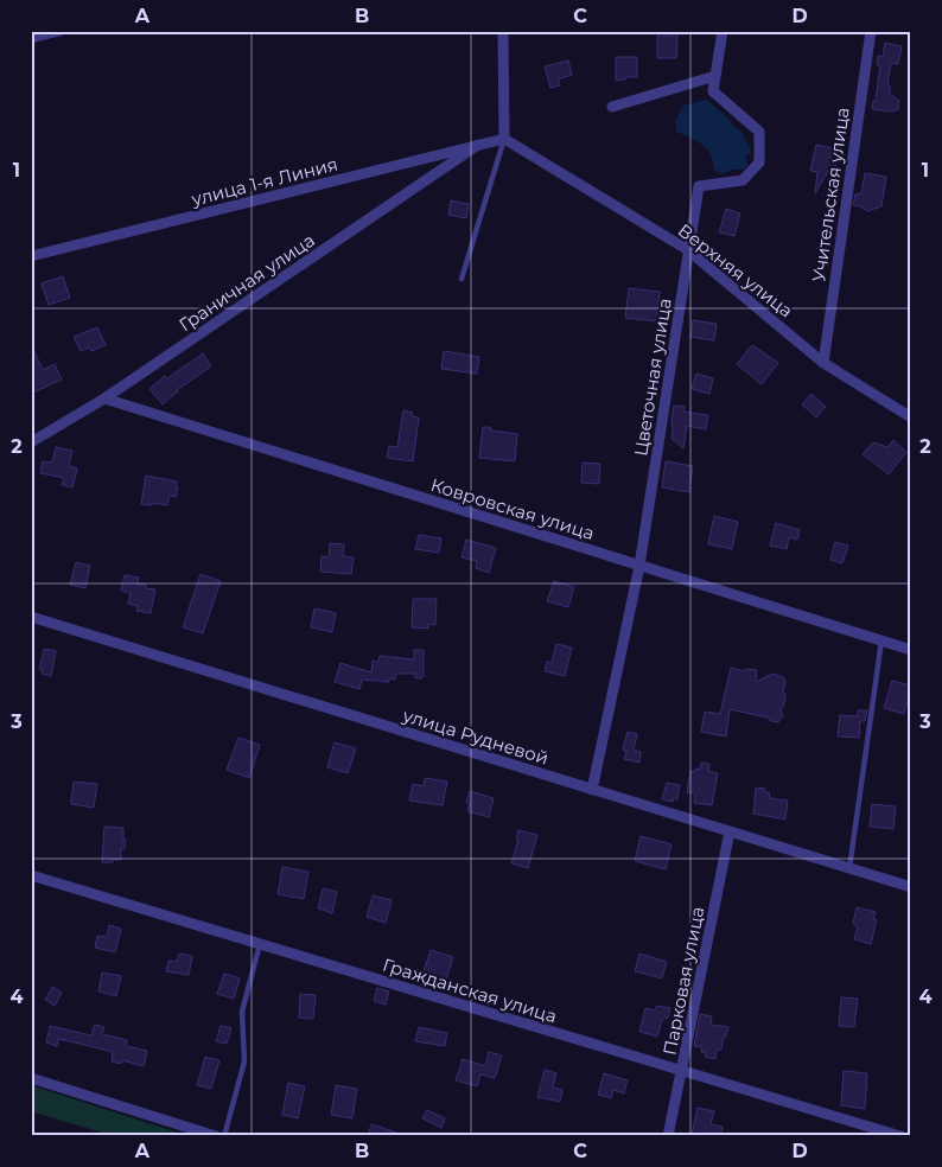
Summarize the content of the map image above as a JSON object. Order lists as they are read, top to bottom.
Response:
{
  "streets": {
    "street": [
      "улица 1-я Линия",
      "Учительская улица",
      "Верхняя улица",
      "Граничная улица",
      "Цветочная улица",
      "Ковровская улица",
      "улица Рудневой",
      "Парковая улица",
      "Гражданская улица"
    ]
  },
  "crossings": [
    ["улица 1-я Линия", "Верхняя улица"],
    ["улица 1-я Линия", "Граничная улица"],
    ["Учительская улица", "Верхняя улица"],
    ["Верхняя улица", "Цветочная улица"],
    ["Граничная улица", "Ковровская улица"],
    ["Цветочная улица", "Ковровская улица"],
    ["Цветочная улица", "улица Рудневой"],
    ["улица Рудневой", "Парковая улица"],
    ["Парковая улица", "Гражданская улица"]
  ],
  "grid": {
    "columns": [
      "A",
      "B",
      "C",
      "D"
    ],
    "rows": [
      "1",
      "2",
      "3",
      "4"
    ]
  }
}
